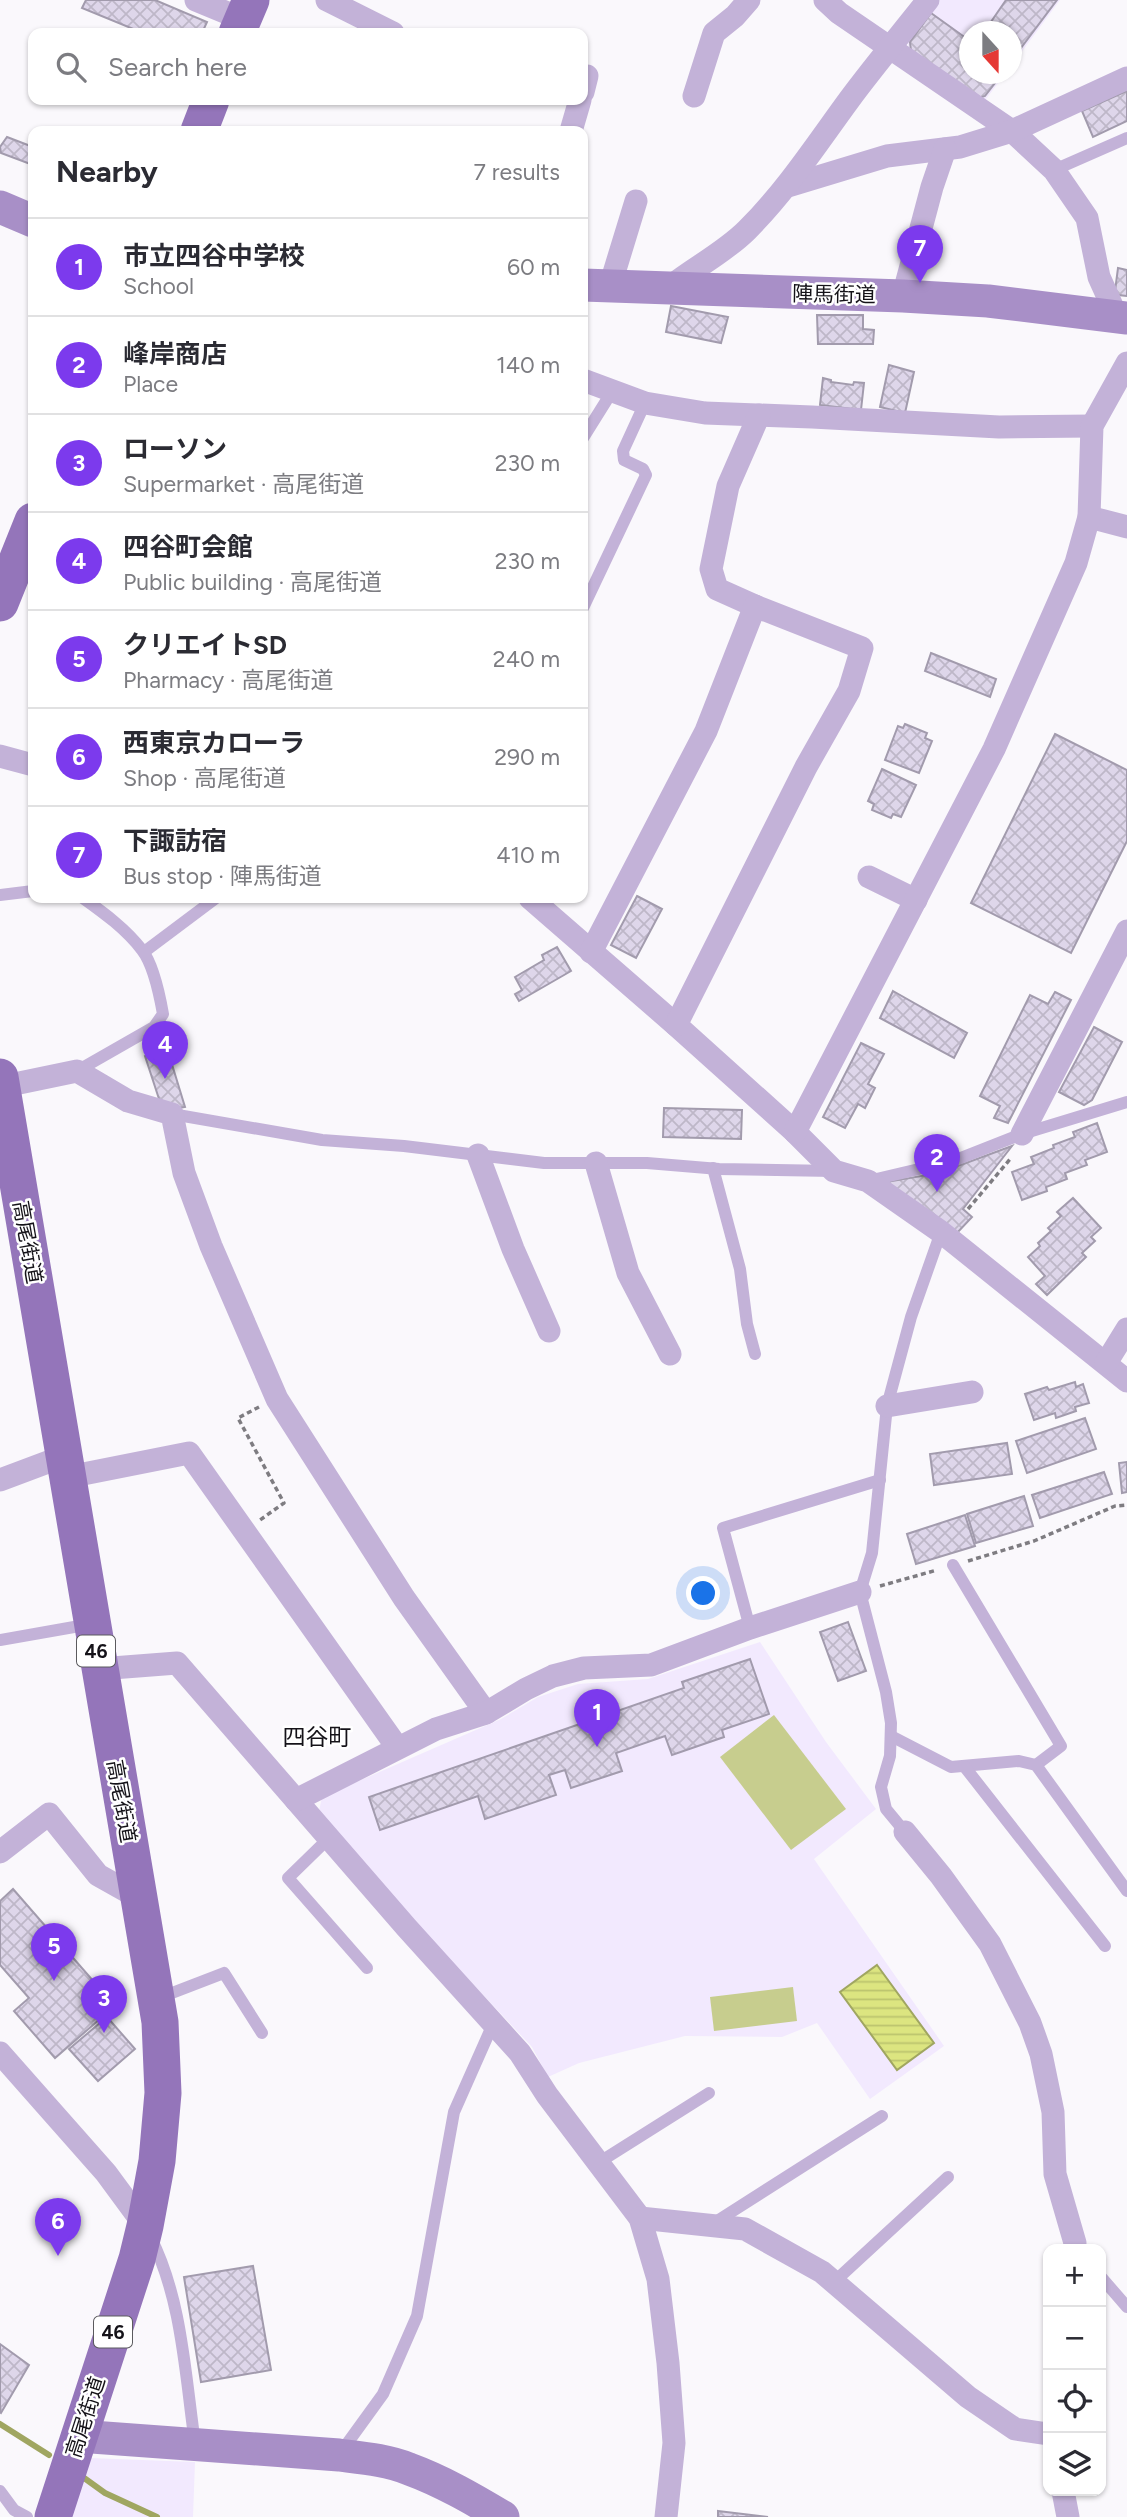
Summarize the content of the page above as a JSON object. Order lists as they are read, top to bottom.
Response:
{
  "streets": {
    "main road": ["陣馬街道", "高尾街道", "46"]
  },
  "districts": ["四谷町"],
  "north": "bottom",
  "page": {
    "search": "Search here",
    "heading": ["Nearby", "7 results"],
    "list": [
      {
        "mark": "1",
        "name": "市立四谷中学校",
        "note": "School",
        "value": "60 m"
      },
      {
        "mark": "2",
        "name": "峰岸商店",
        "note": "Place",
        "value": "140 m"
      },
      {
        "mark": "3",
        "name": "ローソン",
        "note": "Supermarket · 高尾街道",
        "value": "230 m"
      },
      {
        "mark": "4",
        "name": "四谷町会館",
        "note": "Public building · 高尾街道",
        "value": "230 m"
      },
      {
        "mark": "5",
        "name": "クリエイトSD",
        "note": "Pharmacy · 高尾街道",
        "value": "240 m"
      },
      {
        "mark": "6",
        "name": "西東京カローラ",
        "note": "Shop · 高尾街道",
        "value": "290 m"
      },
      {
        "mark": "7",
        "name": "下諏訪宿",
        "note": "Bus stop · 陣馬街道",
        "value": "410 m"
      }
    ],
    "pins": [
      "7",
      "4",
      "2",
      "1",
      "5",
      "3",
      "6"
    ],
    "map_buttons": ["+", "−"]
  }
}
